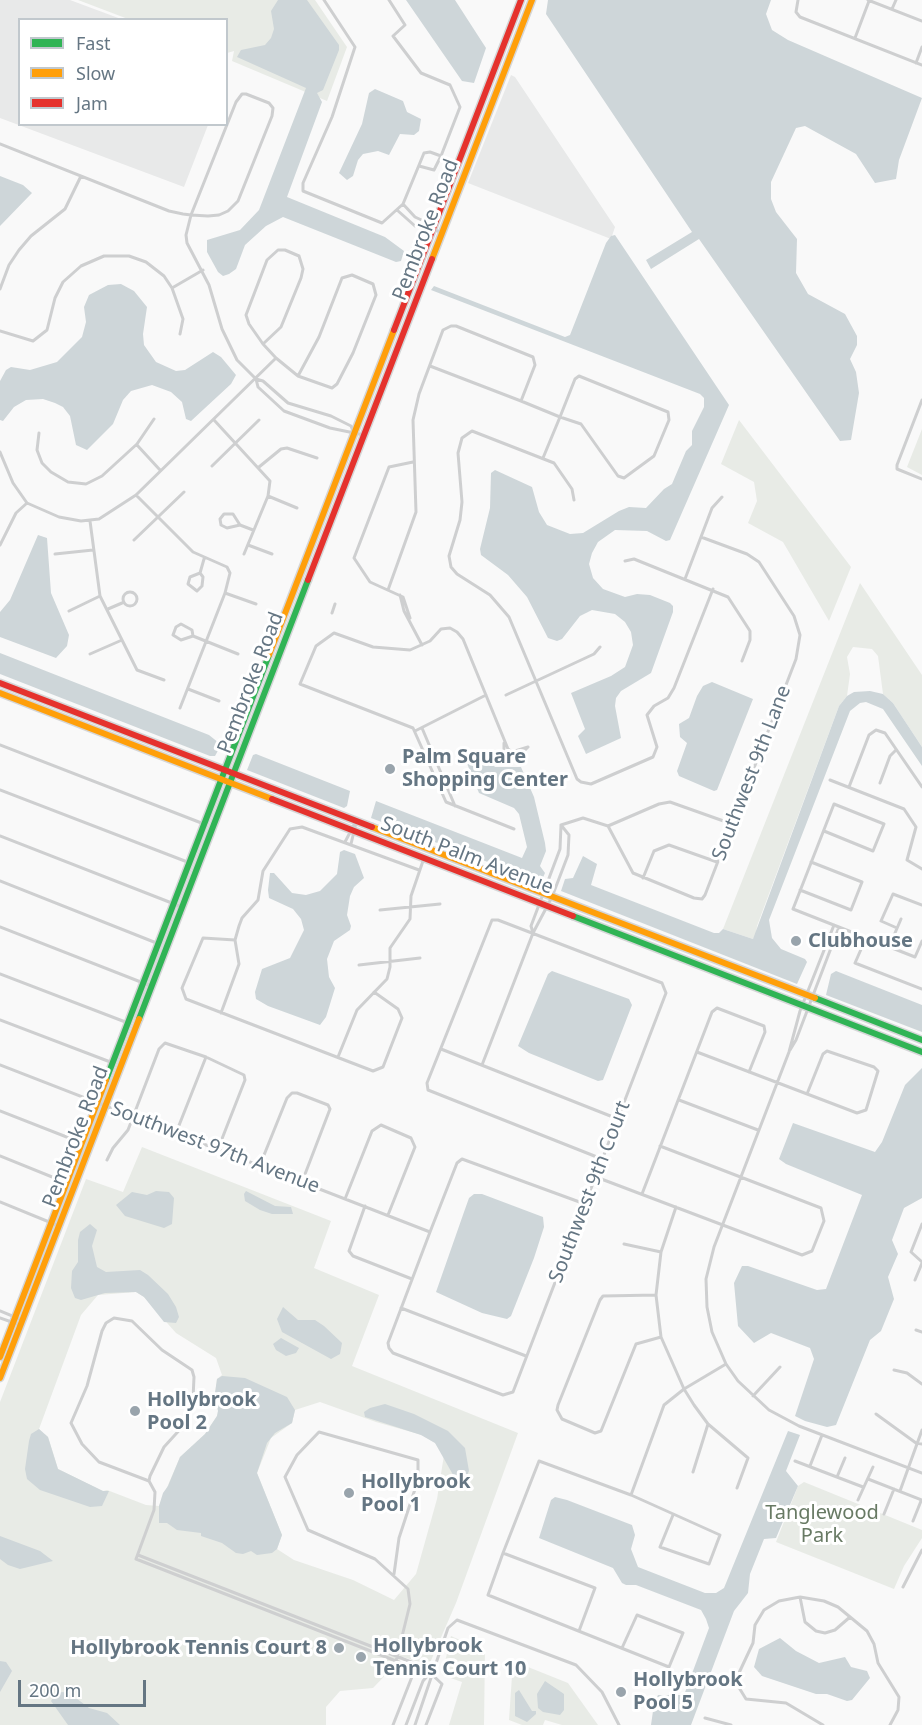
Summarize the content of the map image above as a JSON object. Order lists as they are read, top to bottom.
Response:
{
  "streets": {
    "main road": ["Pembroke Road", "South Palm Avenue"],
    "street": ["Southwest 9th Lane", "Southwest 97th Avenue", "Southwest 9th Court"]
  },
  "crossings": [
    ["Pembroke Road", "South Palm Avenue"],
    ["Pembroke Road", "Southwest 97th Avenue"]
  ],
  "parks": ["Tanglewood Park"],
  "places": [
    "Palm Square Shopping Center",
    "Clubhouse",
    "Hollybrook Pool 2",
    "Hollybrook Pool 1",
    "Hollybrook Tennis Court 8",
    "Hollybrook Tennis Court 10",
    "Hollybrook Pool 5"
  ],
  "legend": ["Fast", "Slow", "Jam"],
  "scale_bar": "200 m"
}
